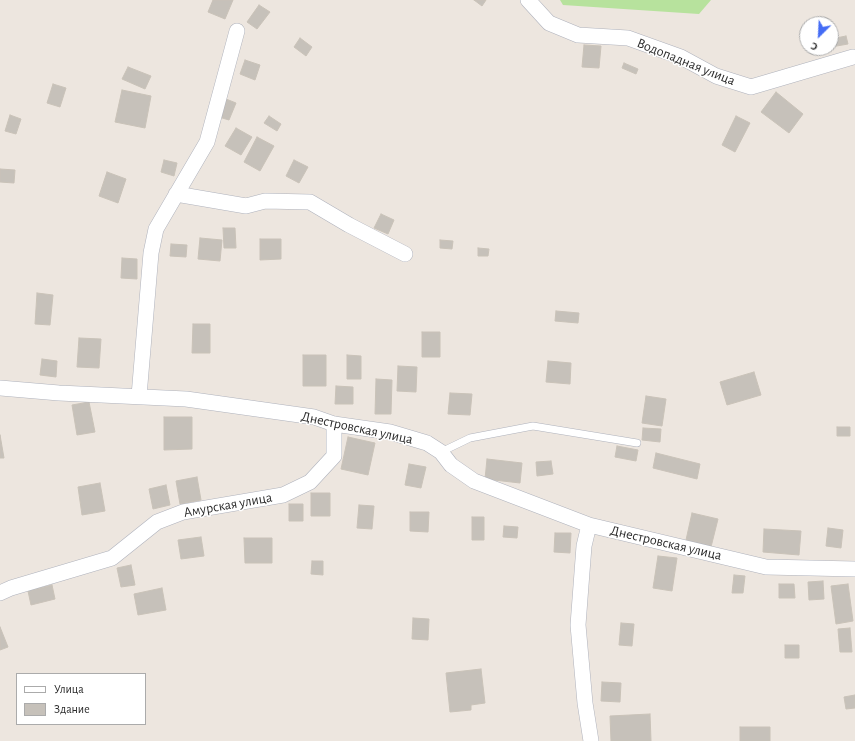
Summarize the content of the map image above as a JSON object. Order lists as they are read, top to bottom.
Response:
{
  "streets": {
    "street": ["Водопадная улица", "Днестровская улица", "Амурская улица"]
  },
  "crossings": [
    ["Днестровская улица", "Амурская улица"]
  ],
  "legend": ["Улица", "Здание"],
  "north": "bottom left"
}
